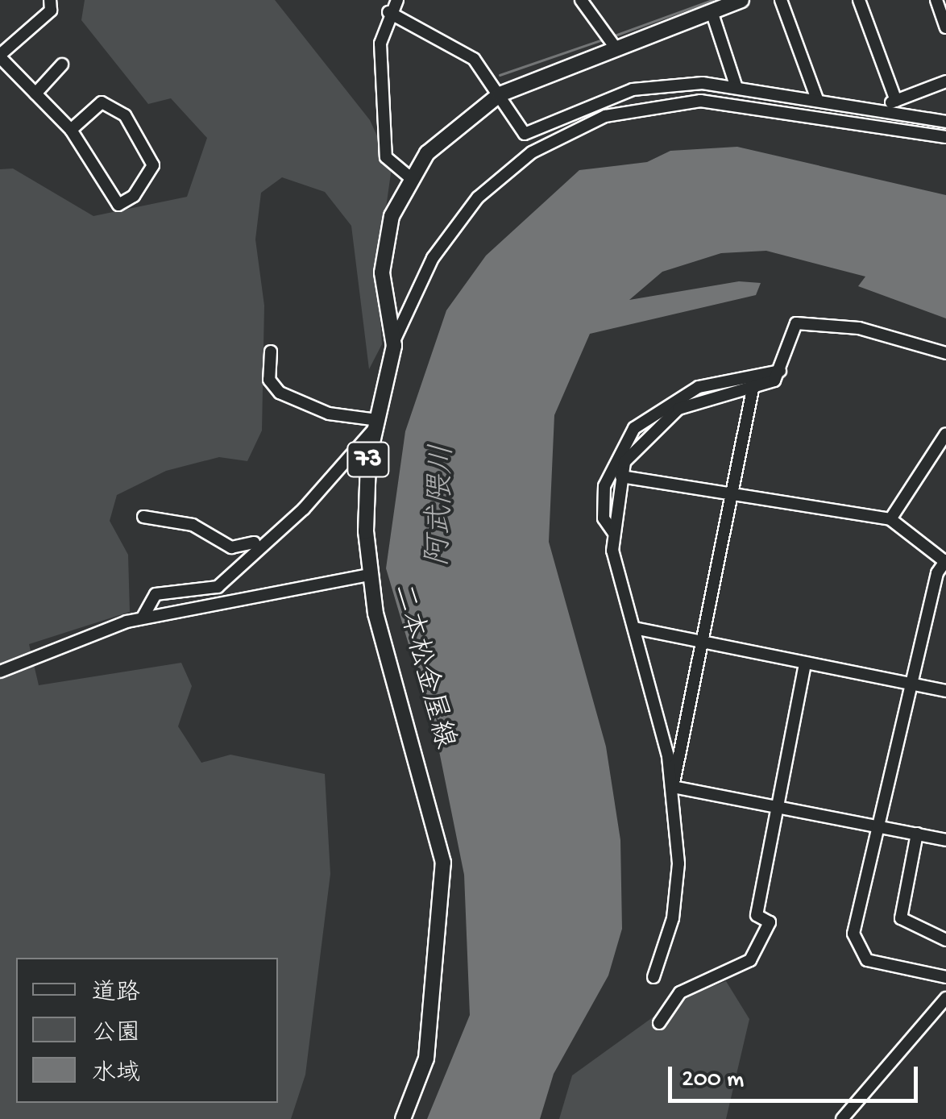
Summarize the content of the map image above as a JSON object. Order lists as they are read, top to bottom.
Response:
{
  "streets": {
    "main road": ["73", "二本松金屋線"]
  },
  "water": ["阿武隈川"],
  "legend": ["道路", "公園", "水域"],
  "scale_bar": "200 m"
}
